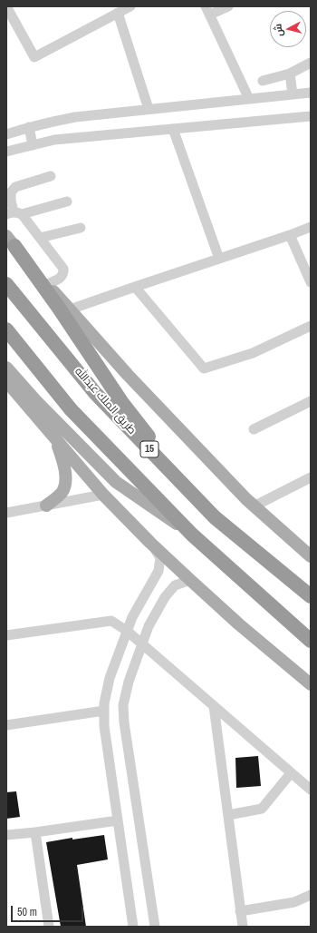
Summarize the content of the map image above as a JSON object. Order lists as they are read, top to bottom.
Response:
{
  "streets": {
    "highway": ["طريق الملك عبدالله", "15"]
  },
  "scale_bar": "50 m",
  "north": "left"
}
